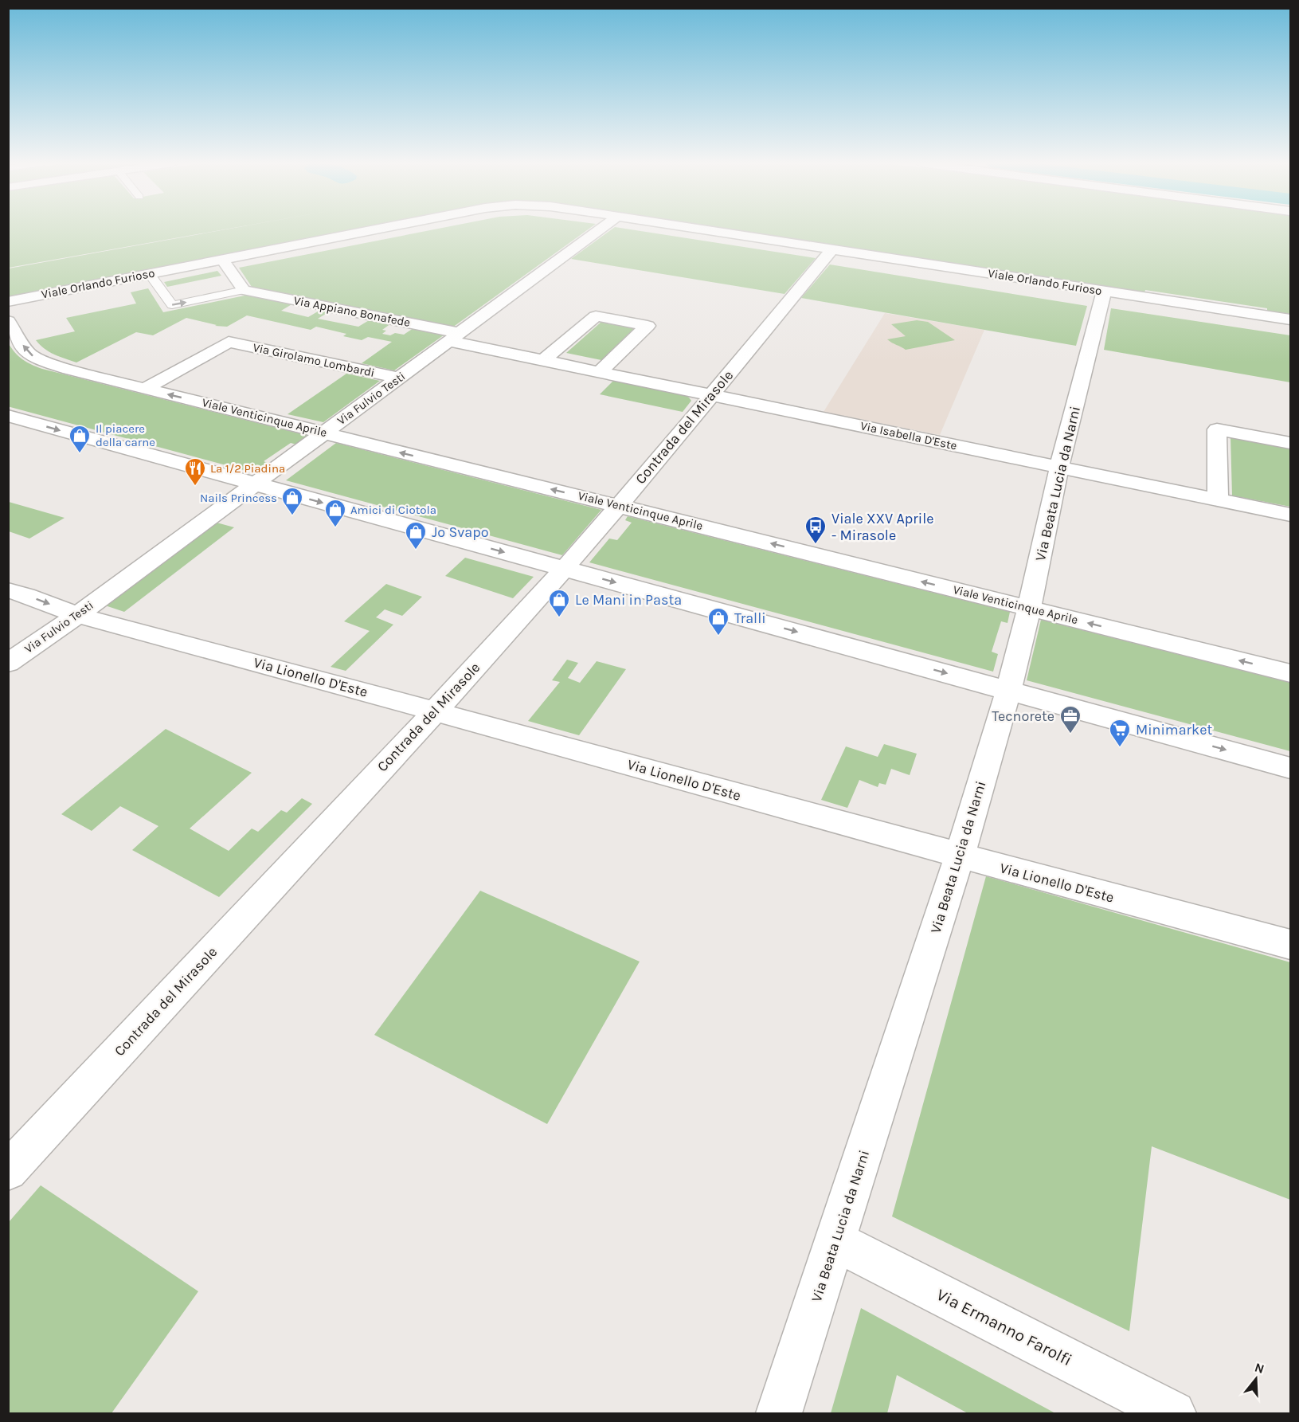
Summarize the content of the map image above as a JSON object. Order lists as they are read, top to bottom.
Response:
{
  "streets": {
    "street": [
      "Viale Orlando Furioso",
      "Via Appiano Bonafede",
      "Via Girolamo Lombardi",
      "Via Fulvio Testi",
      "Viale Venticinque Aprile",
      "Contrada del Mirasole",
      "Via Isabella D'Este",
      "Via Beata Lucia da Narni",
      "Via Lionello D'Este",
      "Via Ermanno Farolfi"
    ]
  },
  "crossings": [
    ["Viale Orlando Furioso", "Via Appiano Bonafede"],
    ["Viale Orlando Furioso", "Contrada del Mirasole"],
    ["Viale Orlando Furioso", "Via Beata Lucia da Narni"],
    ["Via Appiano Bonafede", "Via Fulvio Testi"],
    ["Via Appiano Bonafede", "Via Isabella D'Este"],
    ["Via Girolamo Lombardi", "Via Fulvio Testi"],
    ["Via Girolamo Lombardi", "Viale Venticinque Aprile"],
    ["Via Fulvio Testi", "Viale Venticinque Aprile"],
    ["Via Fulvio Testi", "Via Isabella D'Este"],
    ["Via Fulvio Testi", "Via Lionello D'Este"],
    ["Viale Venticinque Aprile", "Contrada del Mirasole"],
    ["Viale Venticinque Aprile", "Via Beata Lucia da Narni"],
    ["Contrada del Mirasole", "Via Isabella D'Este"],
    ["Contrada del Mirasole", "Via Lionello D'Este"],
    ["Via Isabella D'Este", "Via Beata Lucia da Narni"],
    ["Via Beata Lucia da Narni", "Via Lionello D'Este"],
    ["Via Beata Lucia da Narni", "Via Ermanno Farolfi"]
  ],
  "places": {
    "shop": [
      "Il piacere della carne",
      "Nails Princess",
      "Amici di Ciotola",
      "Jo Svapo",
      "Le Mani in Pasta",
      "Tralli"
    ],
    "restaurant": ["La 1/2 Piadina"],
    "bus stop": ["Viale XXV Aprile - Mirasole"],
    "office": ["Tecnorete"],
    "supermarket": ["Minimarket"]
  },
  "north": "top"
}
